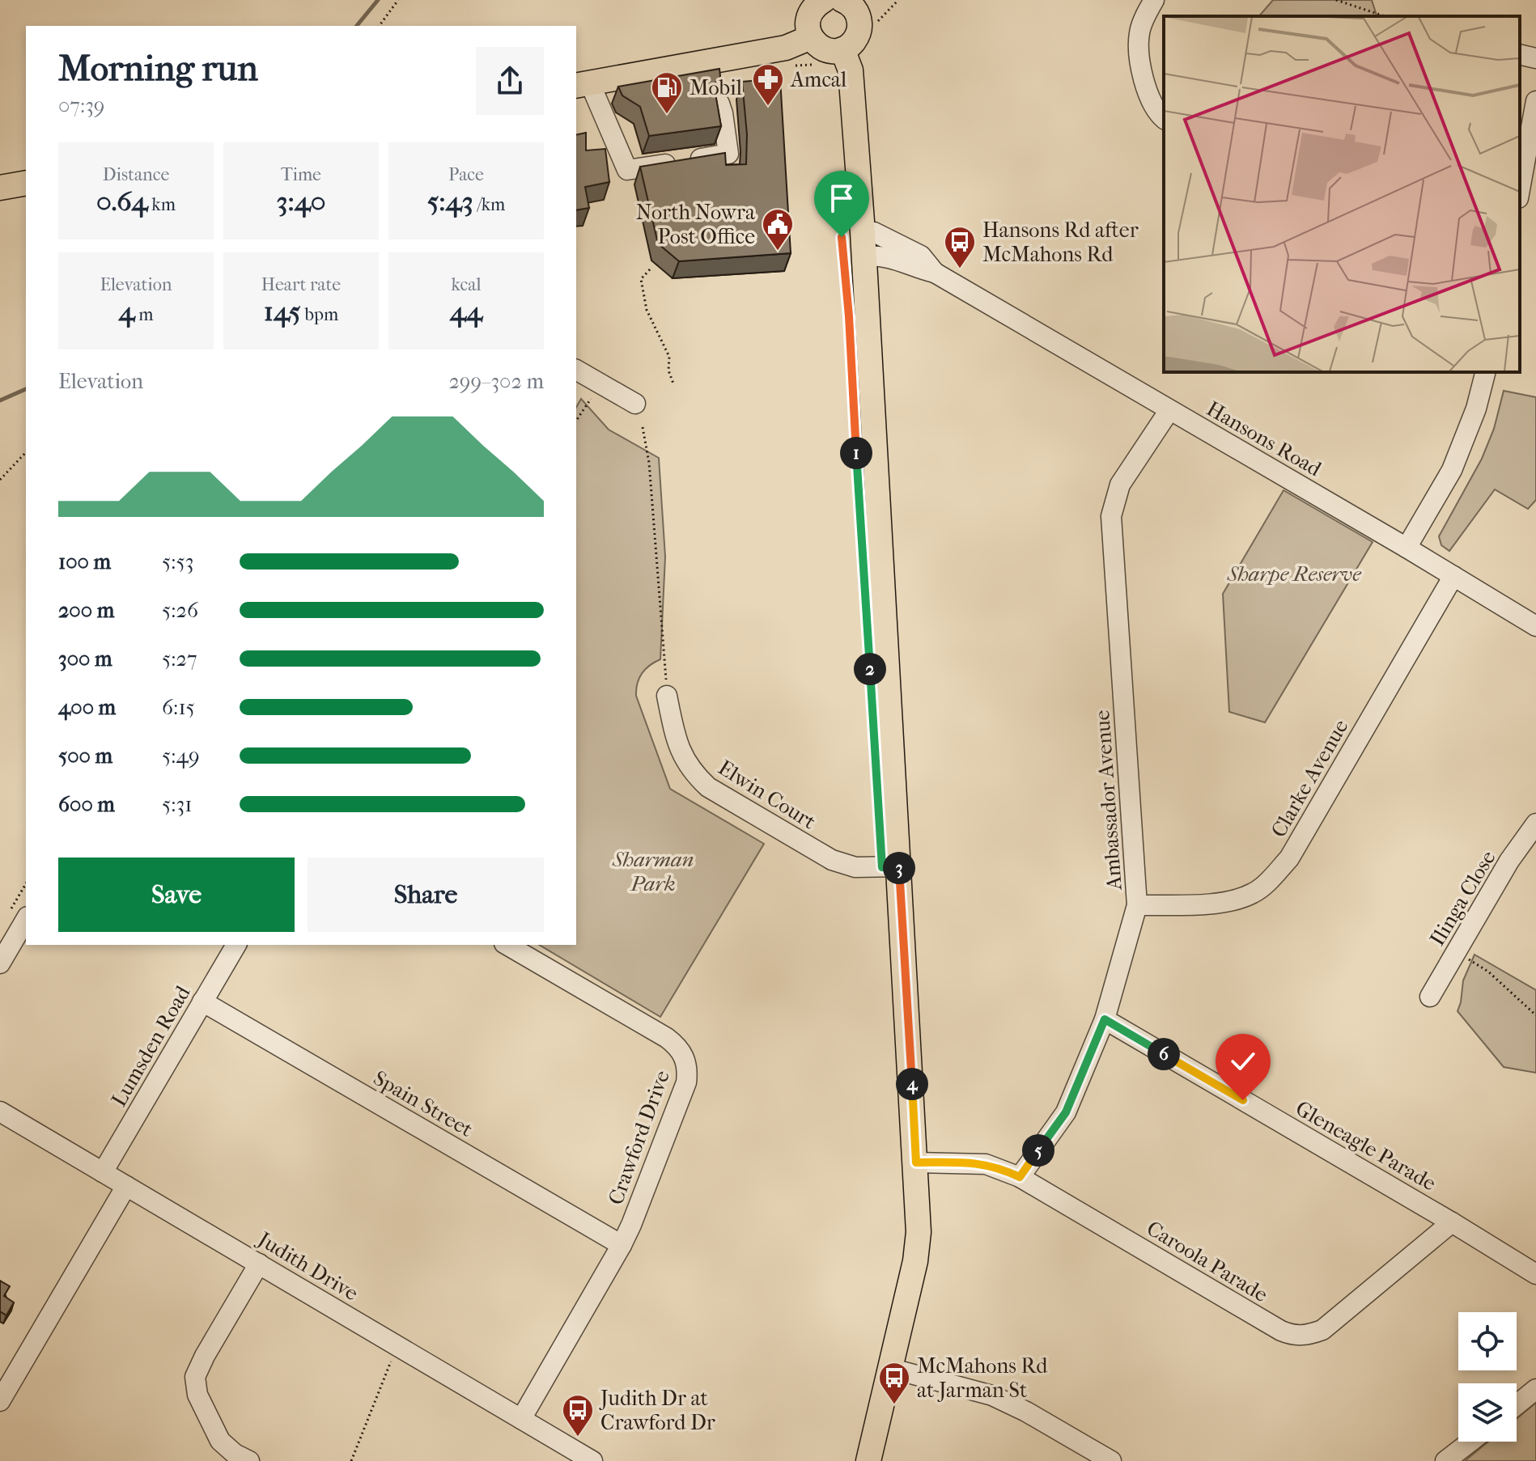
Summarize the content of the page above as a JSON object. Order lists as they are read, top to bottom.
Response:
{
  "streets": {
    "street": [
      "Hansons Road",
      "Clarke Avenue",
      "Elwin Court",
      "Ambassador Avenue",
      "Ilinga Close",
      "Lumsden Road",
      "Spain Street",
      "Crawford Drive",
      "Gleneagle Parade",
      "Caroola Parade",
      "Judith Drive"
    ]
  },
  "crossings": [
    ["Hansons Road", "Clarke Avenue"],
    ["Hansons Road", "Ambassador Avenue"],
    ["Clarke Avenue", "Ambassador Avenue"],
    ["Ambassador Avenue", "Gleneagle Parade"],
    ["Ambassador Avenue", "Caroola Parade"],
    ["Lumsden Road", "Spain Street"],
    ["Lumsden Road", "Judith Drive"],
    ["Spain Street", "Crawford Drive"],
    ["Crawford Drive", "Judith Drive"],
    ["Gleneagle Parade", "Caroola Parade"]
  ],
  "parks": ["Sharpe Reserve", "Sharman Park"],
  "places": {
    "pharmacy": ["Amcal"],
    "fuel station": ["Mobil"],
    "public building": ["North Nowra Post Office"],
    "bus stop": ["Hansons Rd after McMahons Rd", "McMahons Rd at Jarman St", "Judith Dr at Crawford Dr"]
  },
  "page": {
    "heading": ["Morning run", "07:39"],
    "stats": [
      ["Distance", "0.64 km"],
      ["Time", "3:40"],
      ["Pace", "5:43 /km"],
      ["Elevation", "4 m"],
      ["Heart rate", "145 bpm"],
      ["kcal", "44"]
    ],
    "chart": ["Elevation", "299–302 m"],
    "pins": [
      "1",
      "2",
      "3",
      "6",
      "4",
      "5"
    ],
    "list": [
      {
        "name": "100 m",
        "note": "5:53"
      },
      {
        "name": "200 m",
        "note": "5:26"
      },
      {
        "name": "300 m",
        "note": "5:27"
      },
      {
        "name": "400 m",
        "note": "6:15"
      },
      {
        "name": "500 m",
        "note": "5:49"
      },
      {
        "name": "600 m",
        "note": "5:31"
      }
    ],
    "buttons": ["Save", "Share"]
  }
}
